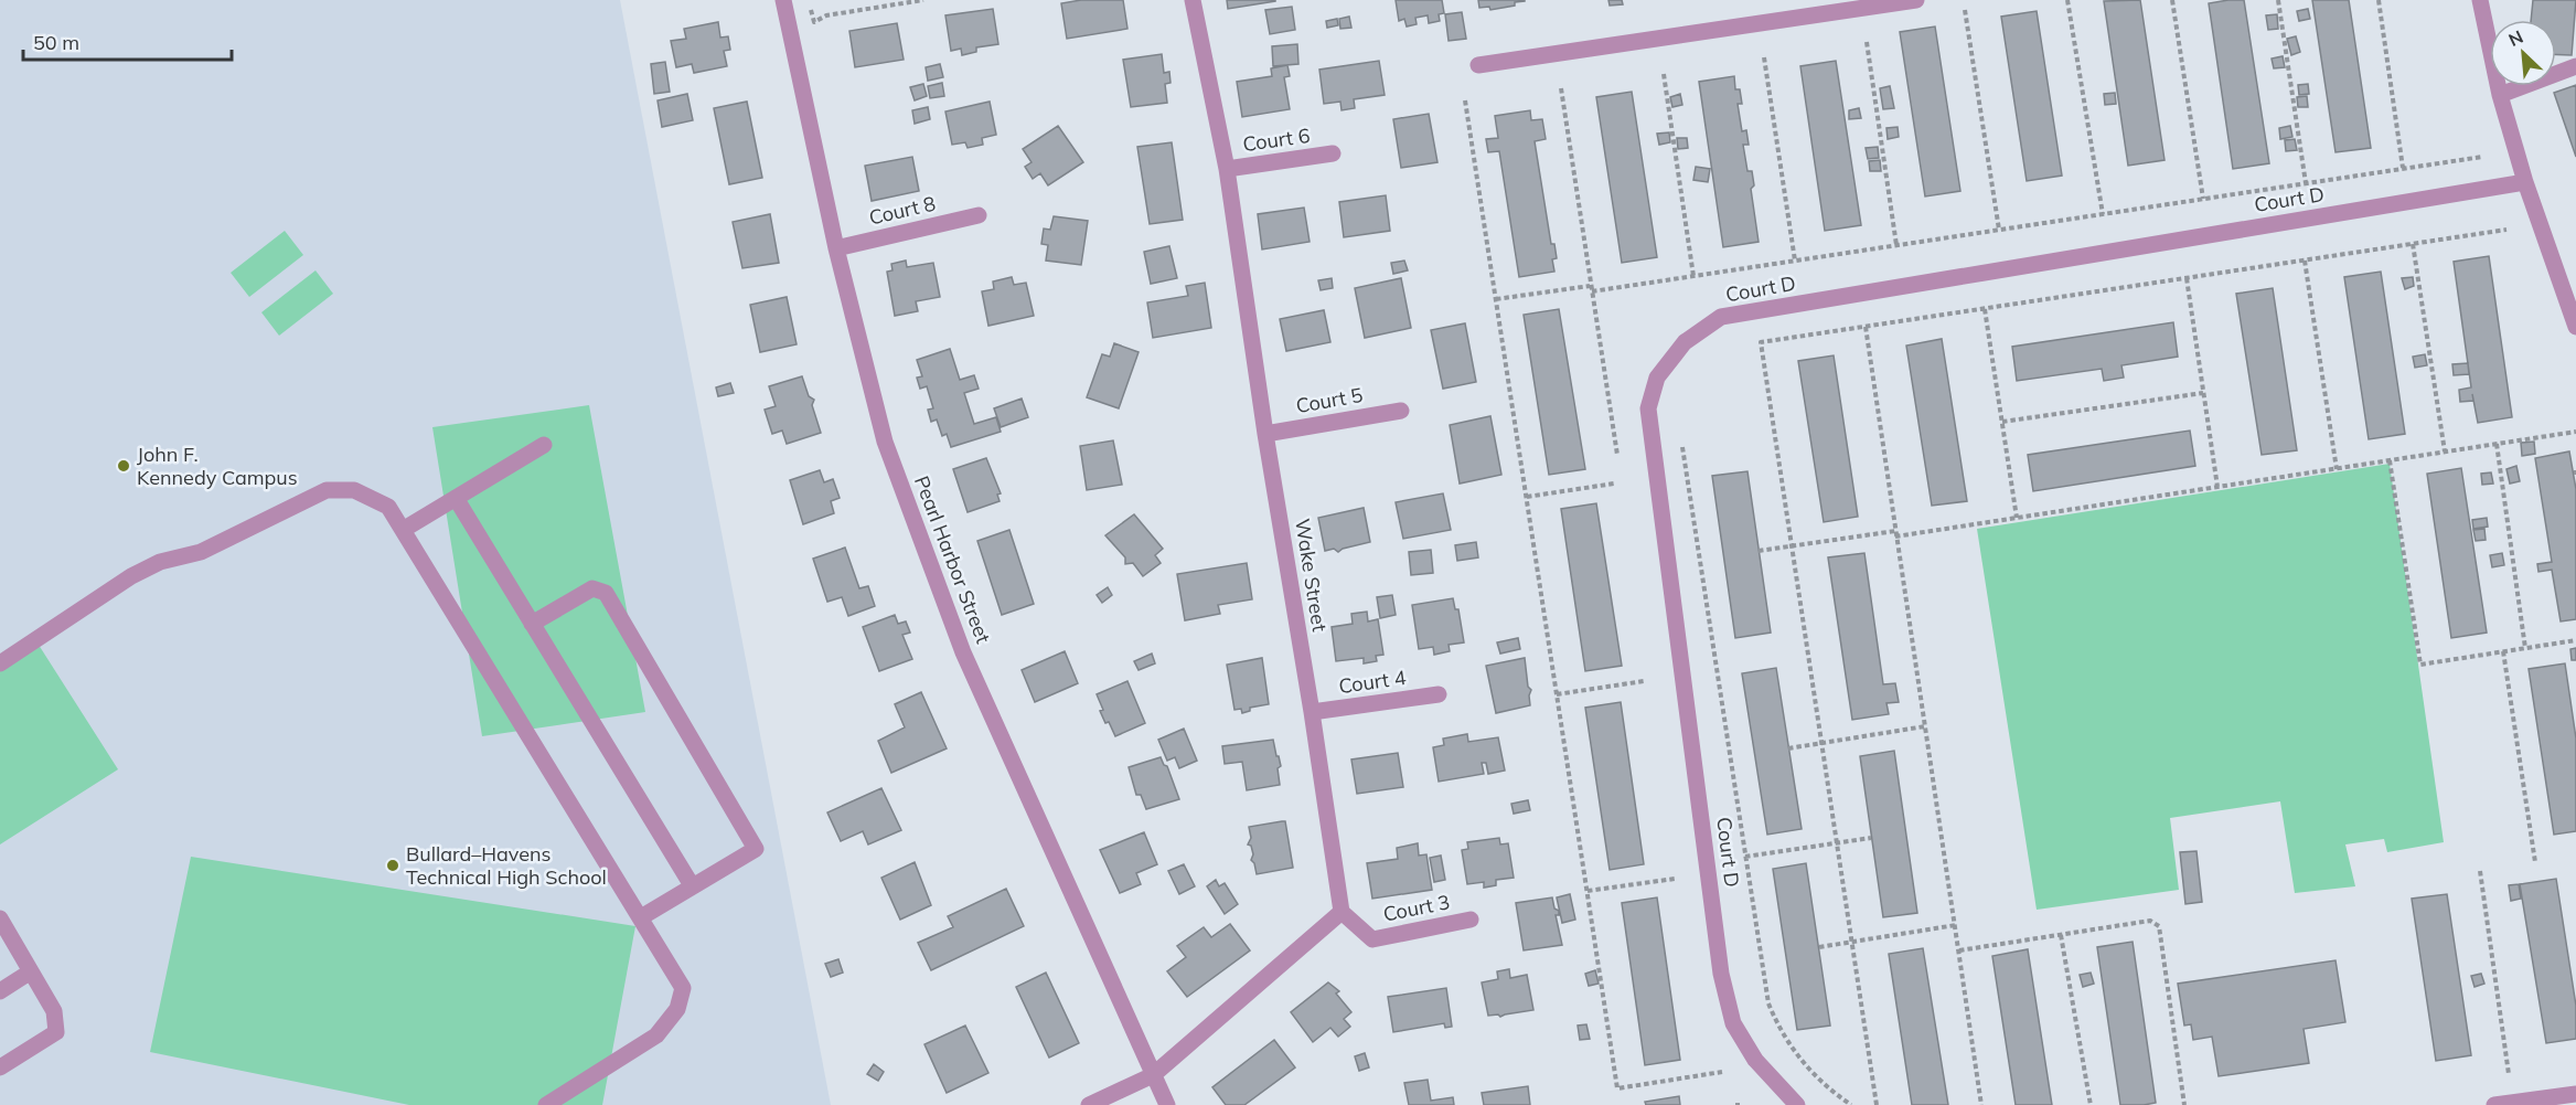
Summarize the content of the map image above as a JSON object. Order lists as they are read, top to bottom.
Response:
{
  "streets": {
    "street": [
      "Court 6",
      "Court D",
      "Court 8",
      "Court 5",
      "Pearl Harbor Street",
      "Wake Street",
      "Court 4",
      "Court 3"
    ]
  },
  "crossings": [
    ["Court 6", "Wake Street"],
    ["Court 8", "Pearl Harbor Street"],
    ["Court 5", "Wake Street"],
    ["Wake Street", "Court 4"],
    ["Wake Street", "Court 3"]
  ],
  "places": ["John F. Kennedy Campus", "Bullard–Havens Technical High School"],
  "scale_bar": "50 m",
  "north": "top left"
}
